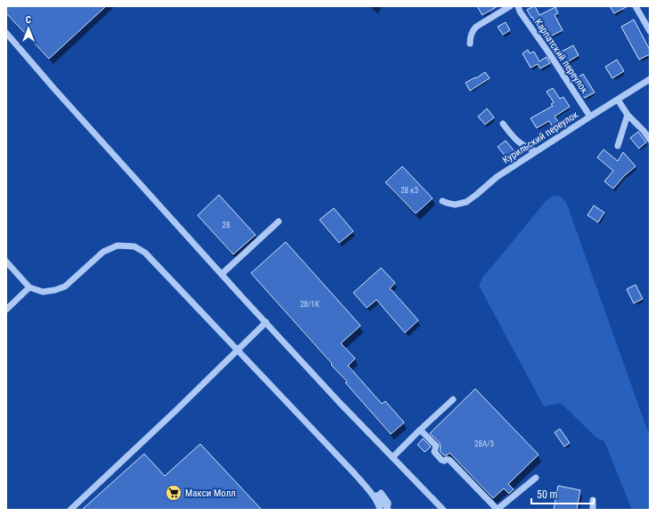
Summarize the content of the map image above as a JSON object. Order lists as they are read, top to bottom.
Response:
{
  "streets": {
    "street": ["Карпатский переулок", "Курильский переулок"]
  },
  "crossings": [
    ["Карпатский переулок", "Курильский переулок"]
  ],
  "places": {
    "supermarket": ["Макси Молл"]
  },
  "house_numbers": [
    "28 к3",
    "28",
    "28/1К",
    "28А/3"
  ],
  "scale_bar": "50 m",
  "north": "top"
}
